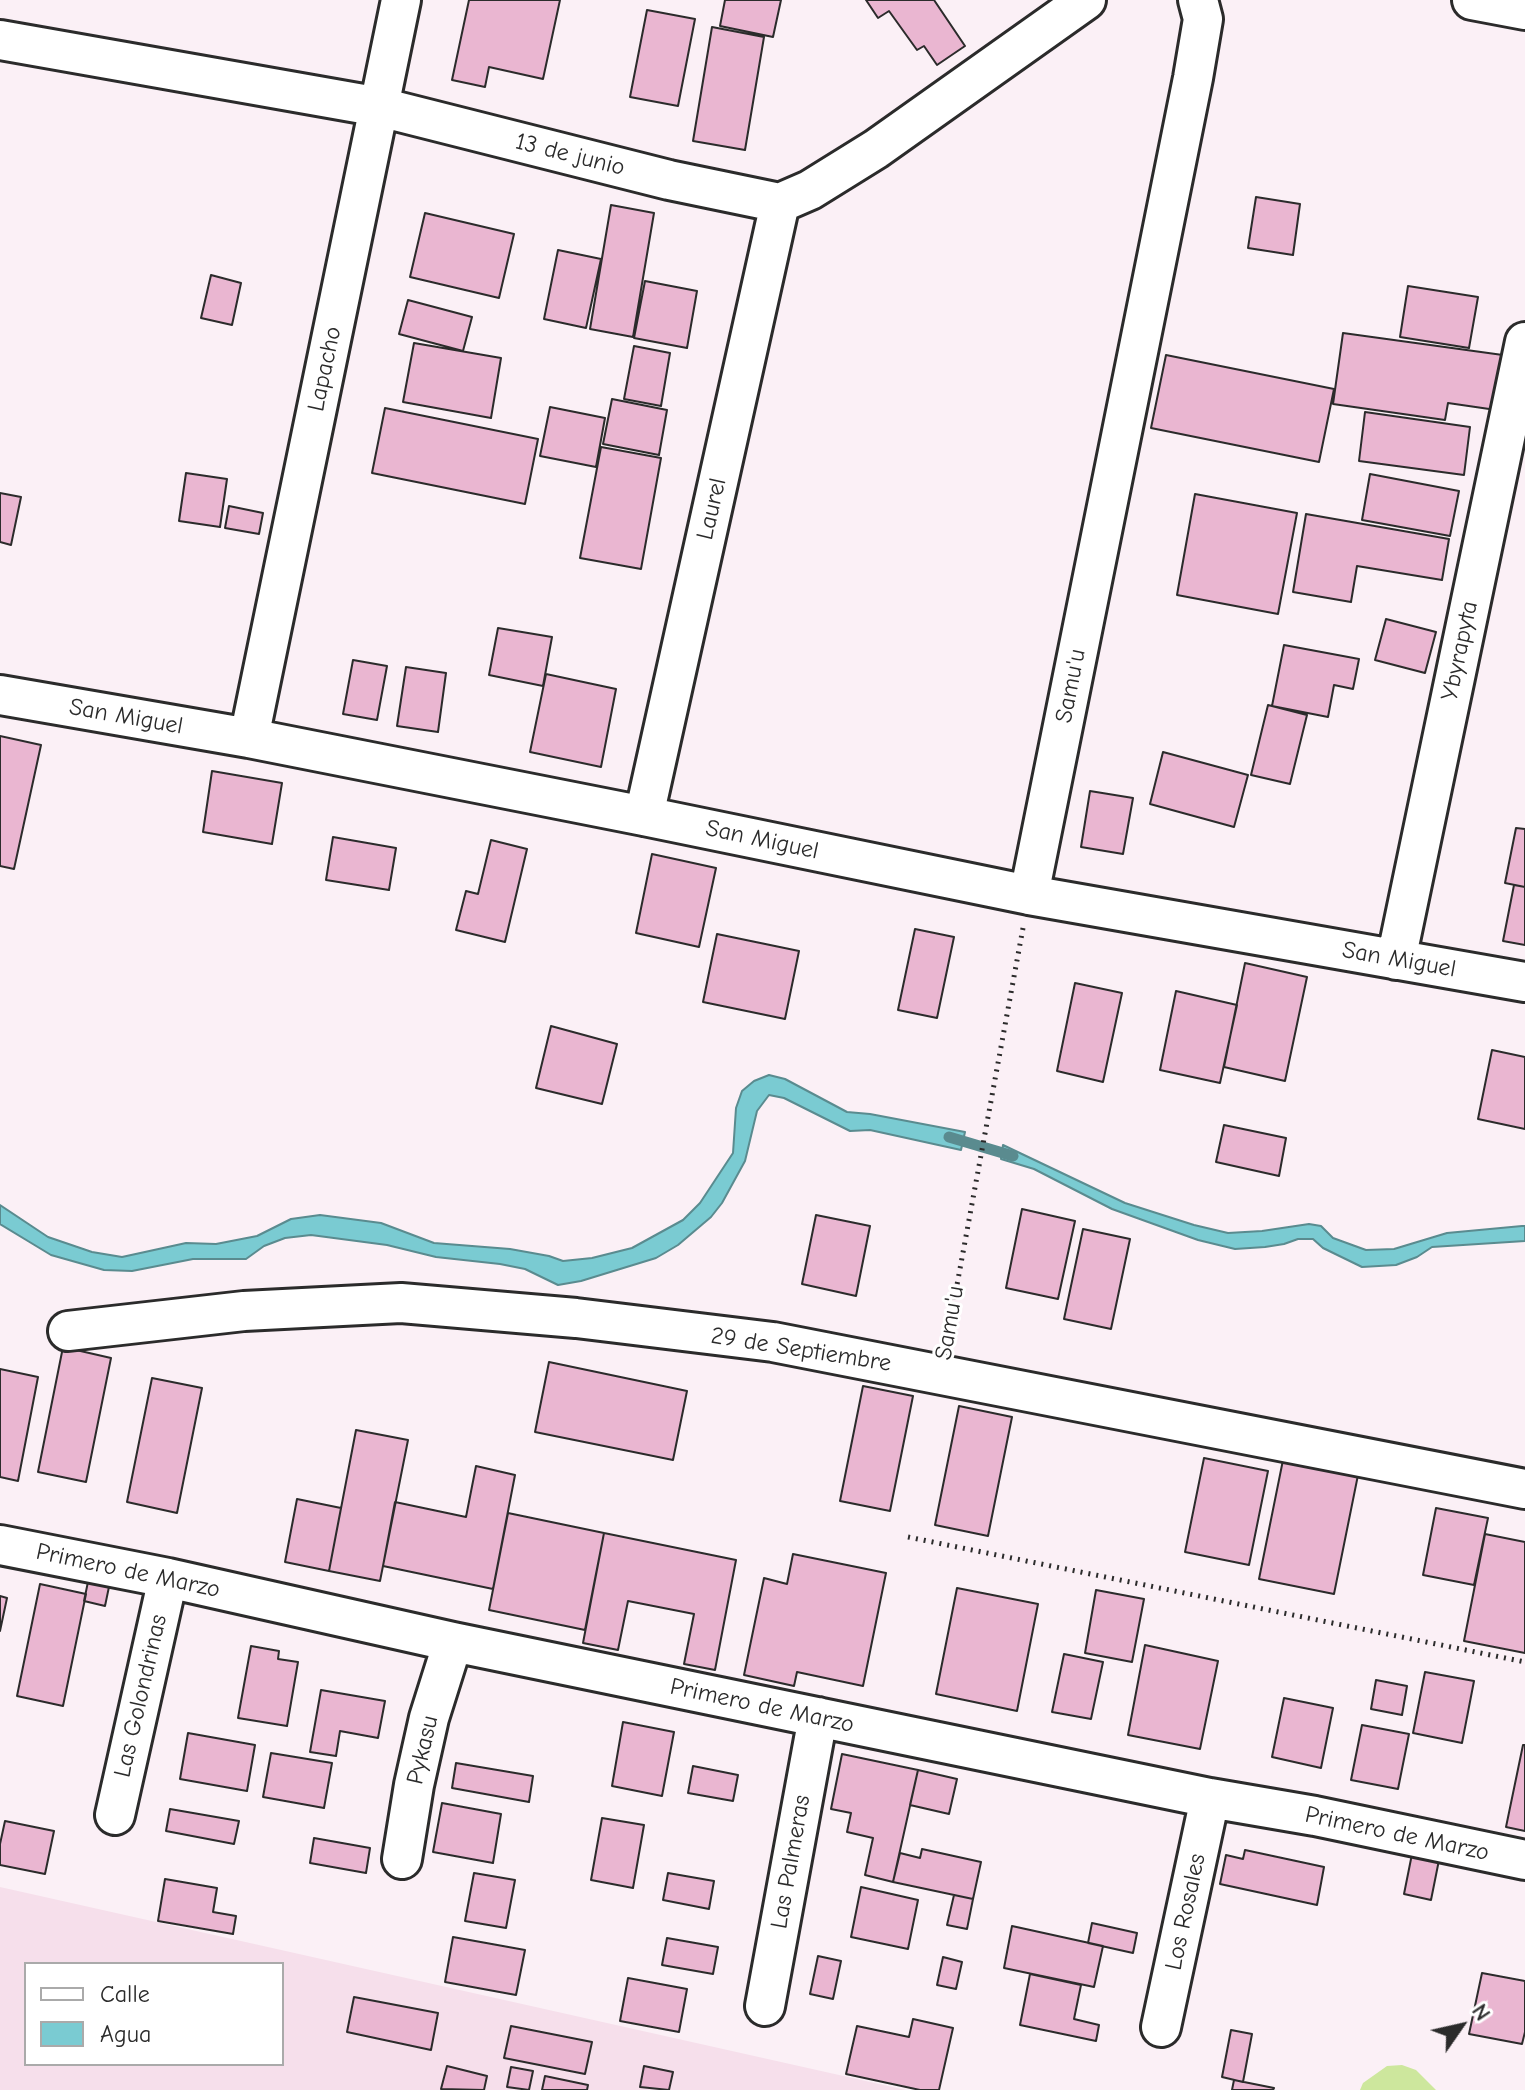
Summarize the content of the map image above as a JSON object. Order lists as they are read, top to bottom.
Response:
{
  "streets": {
    "street": [
      "13 de junio",
      "Lapacho",
      "Laurel",
      "Ybyrapyta",
      "Samu'u",
      "San Miguel",
      "29 de Septiembre",
      "Primero de Marzo",
      "Las Golondrinas",
      "Pykasu",
      "Las Palmeras",
      "Los Rosales"
    ]
  },
  "crossings": [
    ["13 de junio", "Lapacho"],
    ["13 de junio", "Laurel"],
    ["Lapacho", "San Miguel"],
    ["Laurel", "San Miguel"],
    ["Ybyrapyta", "San Miguel"],
    ["Samu'u", "San Miguel"],
    ["Samu'u", "29 de Septiembre"],
    ["Primero de Marzo", "Las Golondrinas"],
    ["Primero de Marzo", "Pykasu"],
    ["Primero de Marzo", "Las Palmeras"],
    ["Primero de Marzo", "Los Rosales"]
  ],
  "legend": ["Calle", "Agua"],
  "north": "top right"
}
